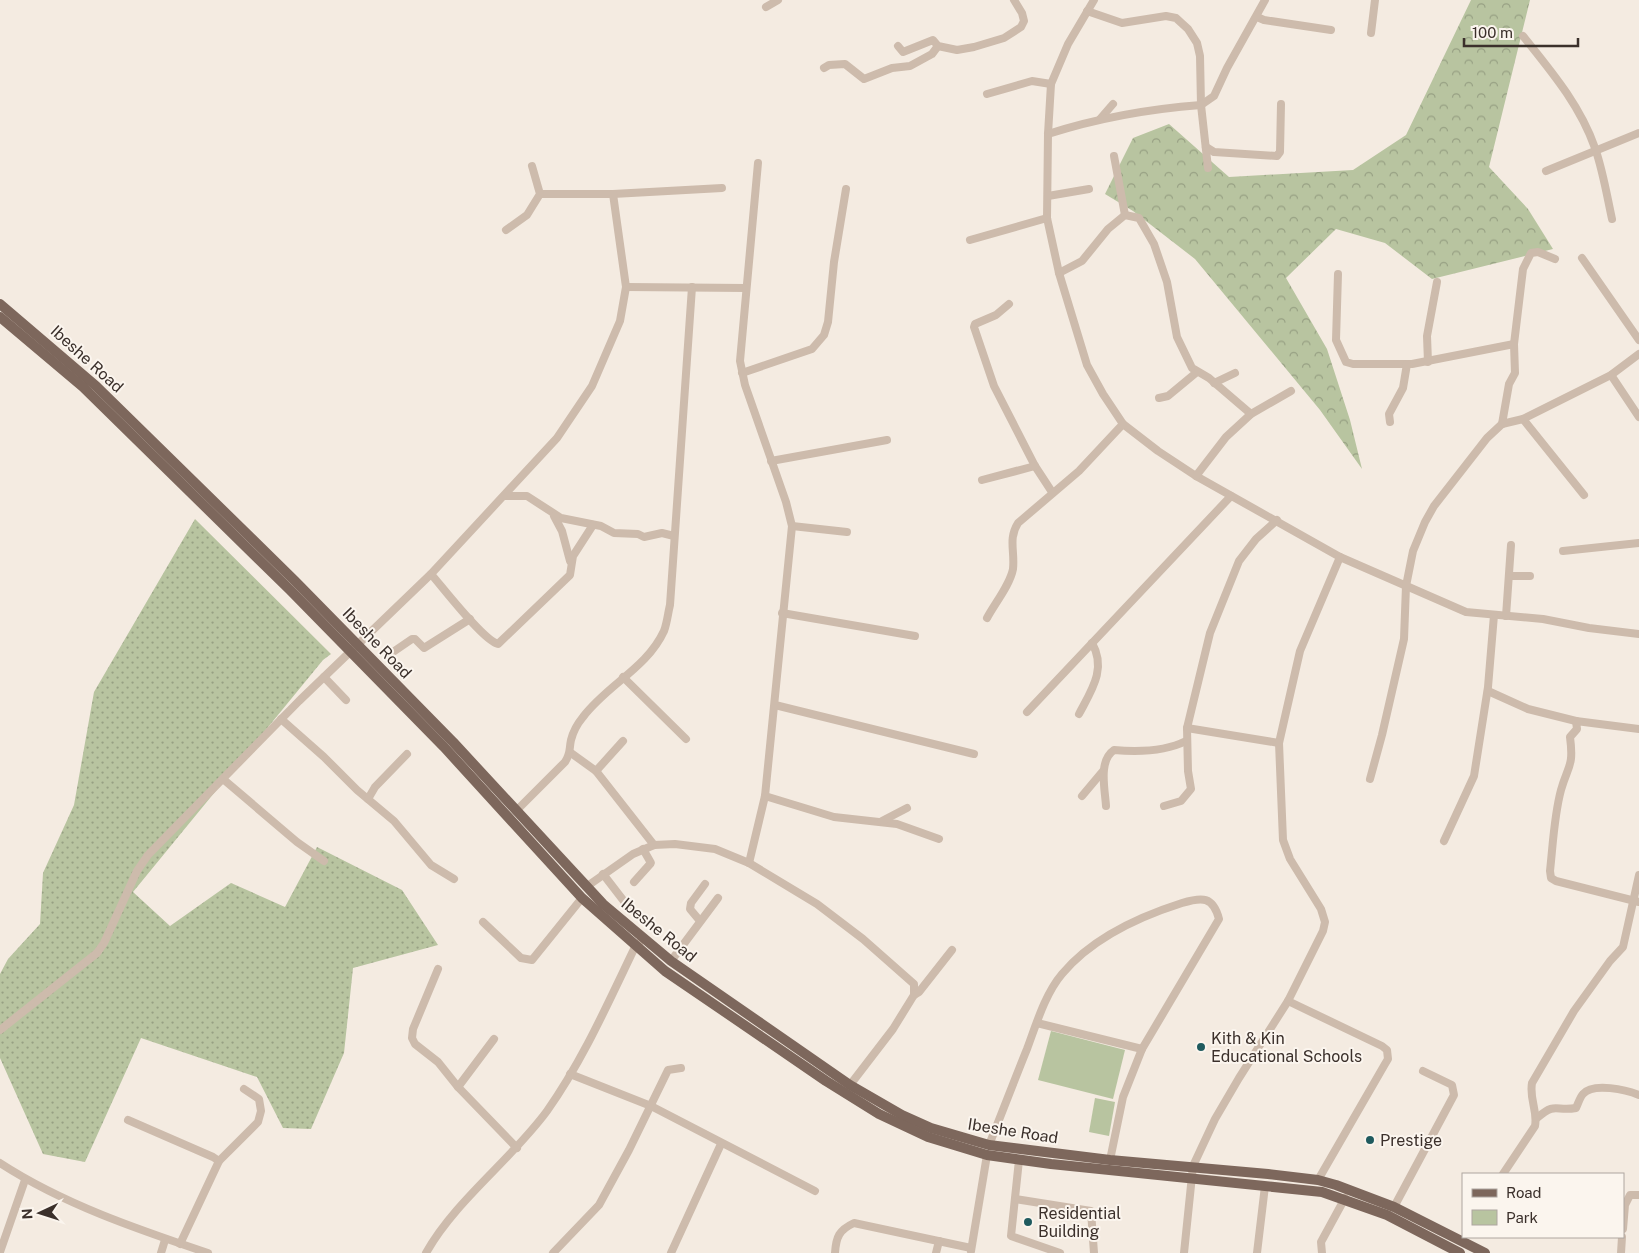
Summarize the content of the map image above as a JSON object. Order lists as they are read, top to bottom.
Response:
{
  "streets": {
    "main road": ["Ibeshe Road"]
  },
  "places": ["Kith & Kin Educational Schools", "Prestige", "Residential Building"],
  "legend": ["Road", "Park"],
  "scale_bar": "100 m",
  "north": "left"
}
